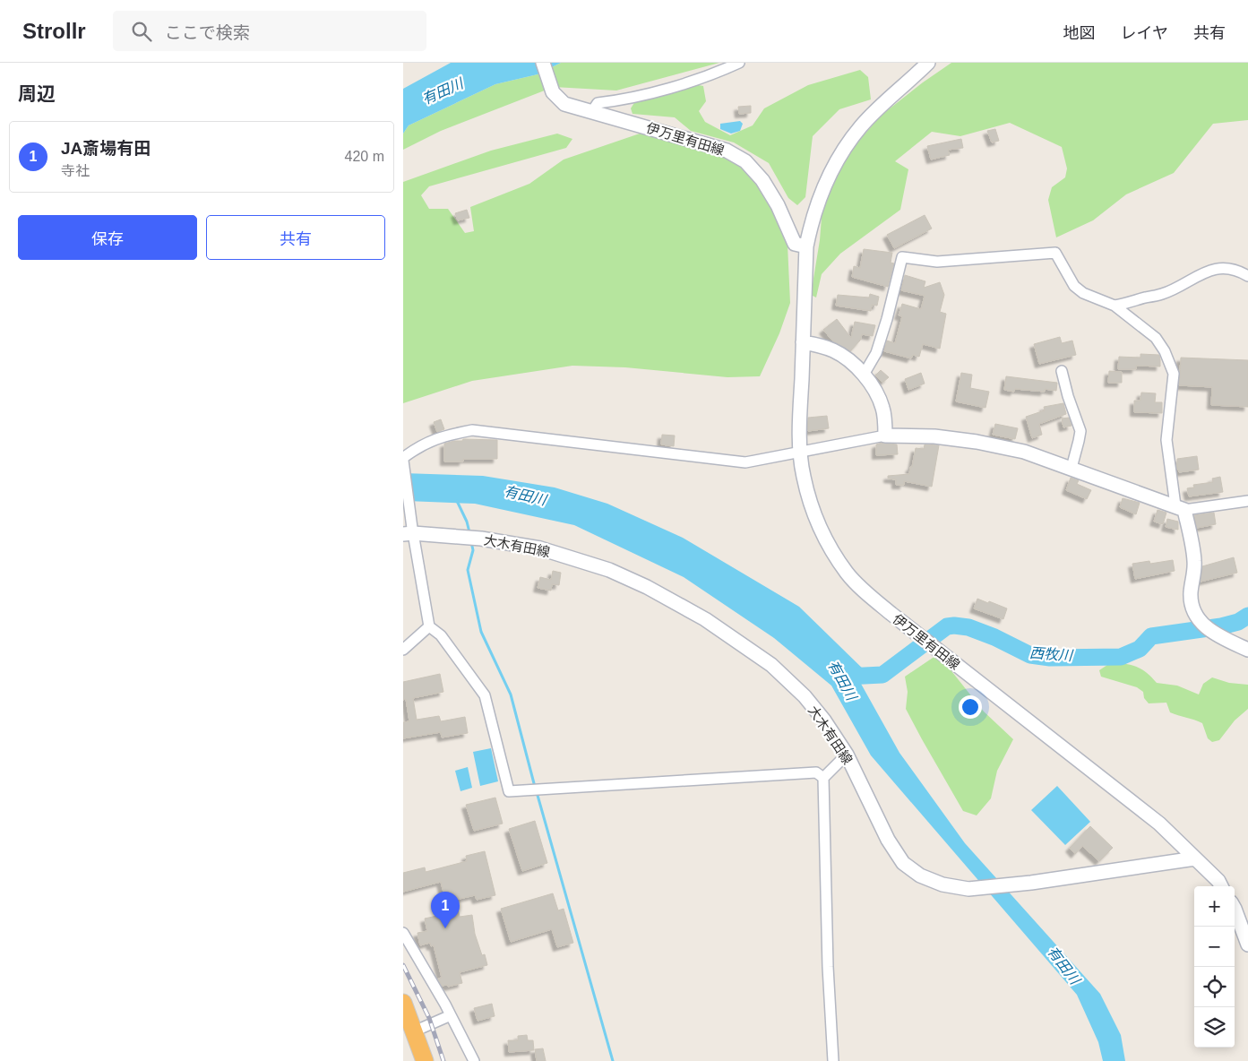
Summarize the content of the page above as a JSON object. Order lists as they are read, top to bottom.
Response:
{
  "streets": {
    "main road": ["伊万里有田線", "大木有田線"]
  },
  "crossings": [
    ["伊万里有田線", "大木有田線"]
  ],
  "water": ["有田川", "西牧川"],
  "page": {
    "header": "Strollr",
    "search": "ここで検索",
    "nav": ["地図", "レイヤ", "共有"],
    "heading": "周辺",
    "list": [
      {
        "mark": "1",
        "name": "JA斎場有田",
        "note": "寺社",
        "value": "420 m"
      }
    ],
    "buttons": ["保存", "共有"],
    "map_buttons": ["+", "−"],
    "pins": "1"
  }
}
